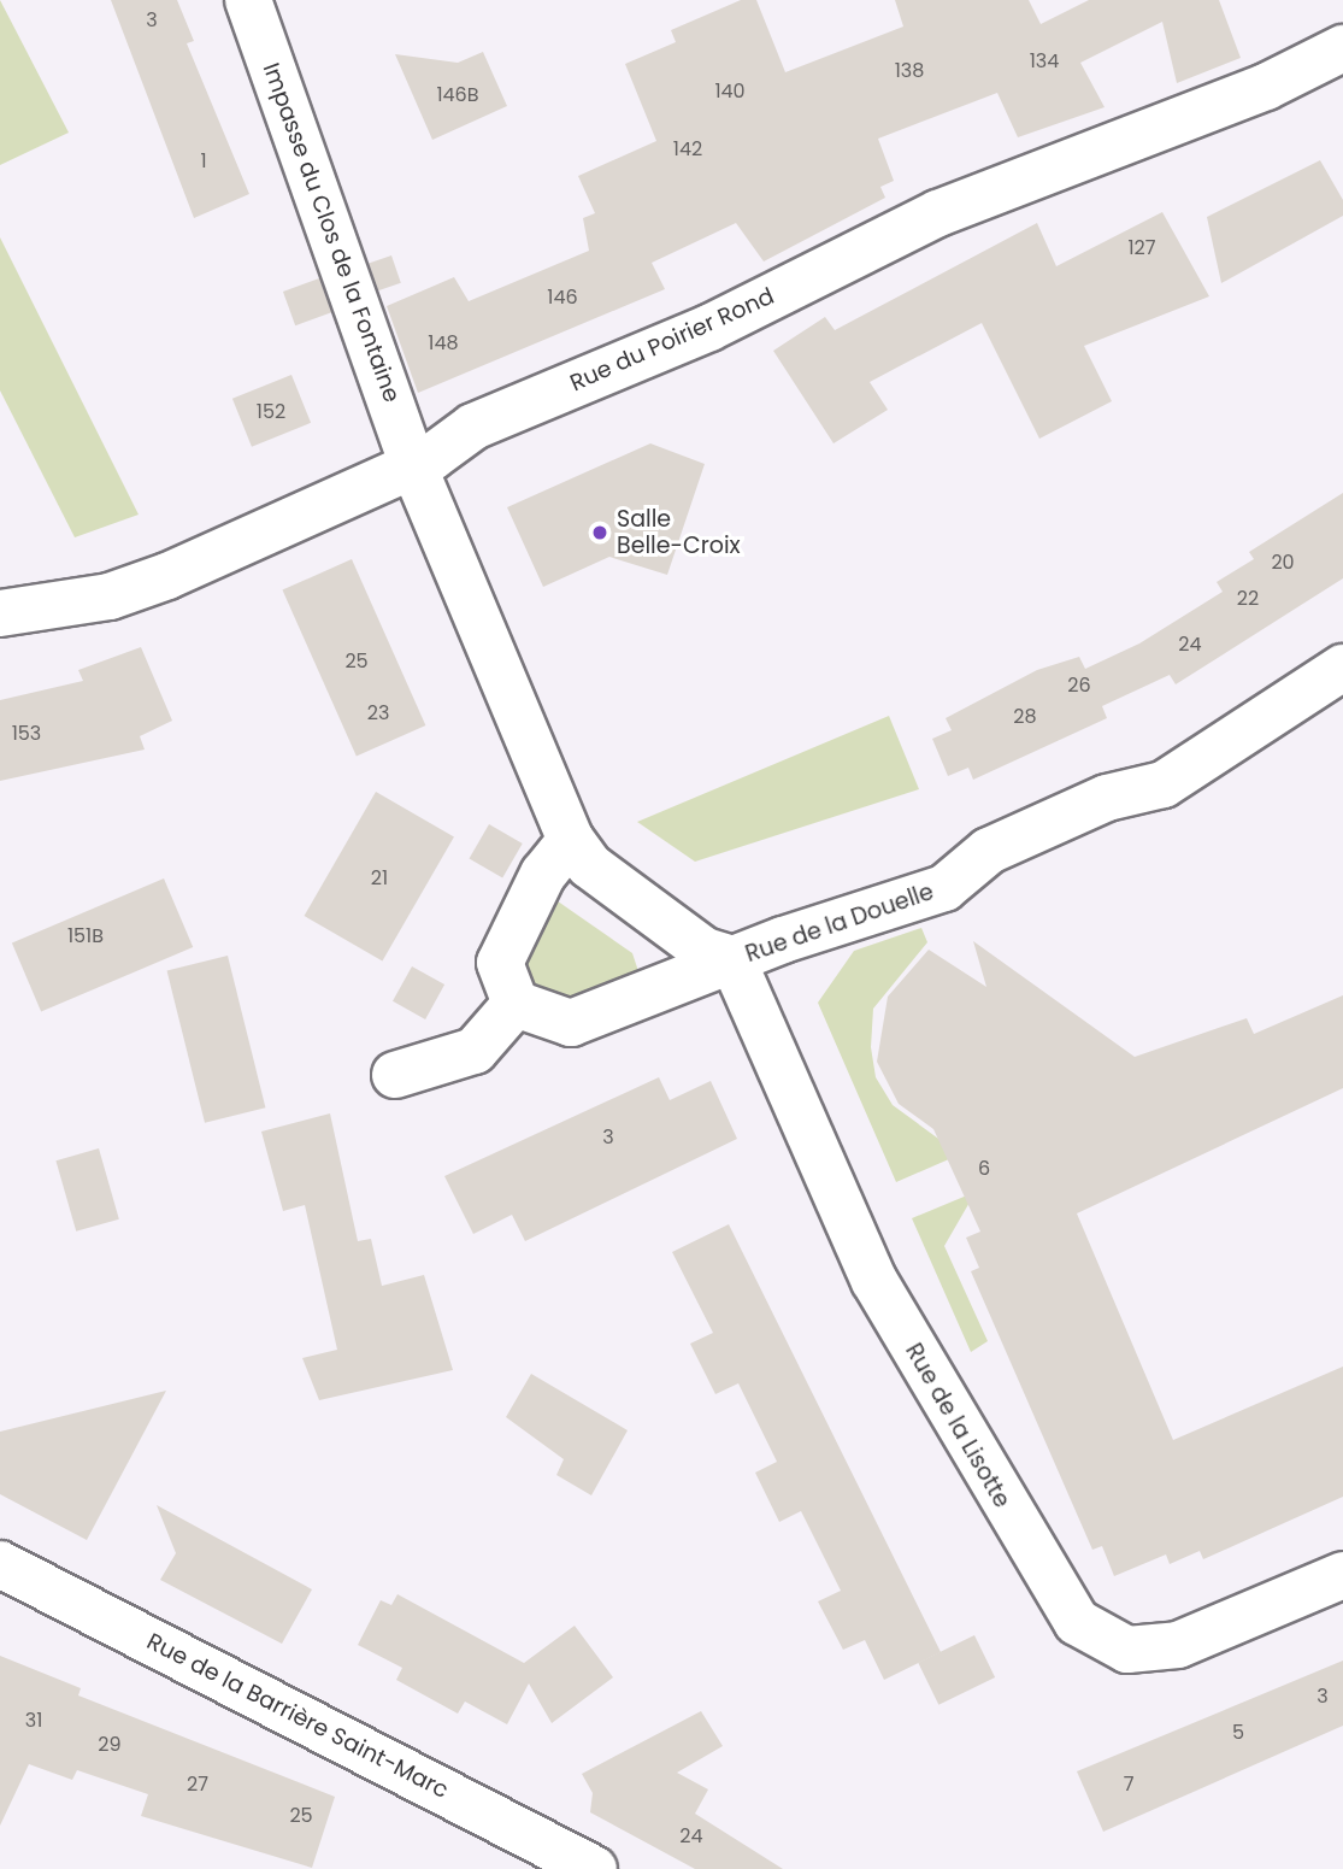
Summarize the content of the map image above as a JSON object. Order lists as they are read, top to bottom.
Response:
{
  "streets": {
    "street": [
      "Impasse du Clos de la Fontaine",
      "Rue du Poirier Rond",
      "Rue de la Douelle",
      "Rue de la Lisotte",
      "Rue de la Barrière Saint-Marc"
    ]
  },
  "crossings": [
    ["Impasse du Clos de la Fontaine", "Rue du Poirier Rond"],
    ["Impasse du Clos de la Fontaine", "Rue de la Douelle"],
    ["Rue du Poirier Rond", "Rue de la Douelle"],
    ["Rue de la Douelle", "Rue de la Lisotte"]
  ],
  "places": ["Salle Belle-Croix"],
  "house_numbers": [
    "3",
    "134",
    "138",
    "140",
    "146B",
    "142",
    "1",
    "127",
    "146",
    "148",
    "152",
    "20",
    "22",
    "24",
    "25",
    "26",
    "23",
    "28",
    "153",
    "21",
    "151B",
    "3",
    "6",
    "3",
    "31",
    "5",
    "29",
    "27",
    "7",
    "25",
    "24"
  ]
}
